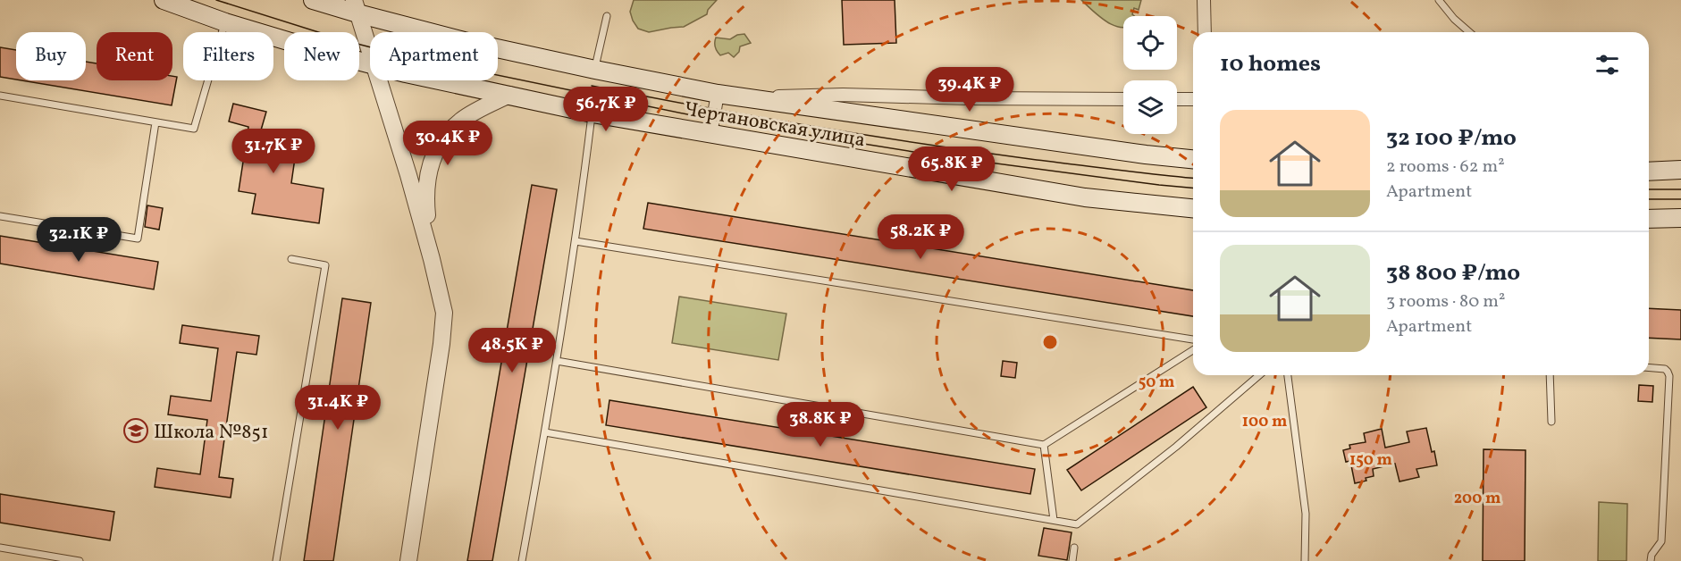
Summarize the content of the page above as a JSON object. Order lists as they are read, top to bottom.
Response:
{
  "streets": {
    "main road": ["Чертановская улица"]
  },
  "places": {
    "school or university": ["Школа №851"]
  },
  "page": {
    "chip": [
      "Buy",
      "Rent",
      "Filters",
      "New",
      "Apartment"
    ],
    "heading": "10 homes",
    "price": [
      "39.4K ₽",
      "56.7K ₽",
      "30.4K ₽",
      "31.7K ₽",
      "65.8K ₽",
      "58.2K ₽",
      "32.1K ₽",
      "48.5K ₽",
      "31.4K ₽",
      "38.8K ₽"
    ],
    "list": [
      {
        "name": "32 100 ₽/mo",
        "note": "2 rooms · 62 m² · Apartment"
      },
      {
        "name": "38 800 ₽/mo",
        "note": "3 rooms · 80 m² · Apartment"
      }
    ]
  },
  "rings": [
    "50 m",
    "100 m",
    "150 m",
    "200 m"
  ]
}
